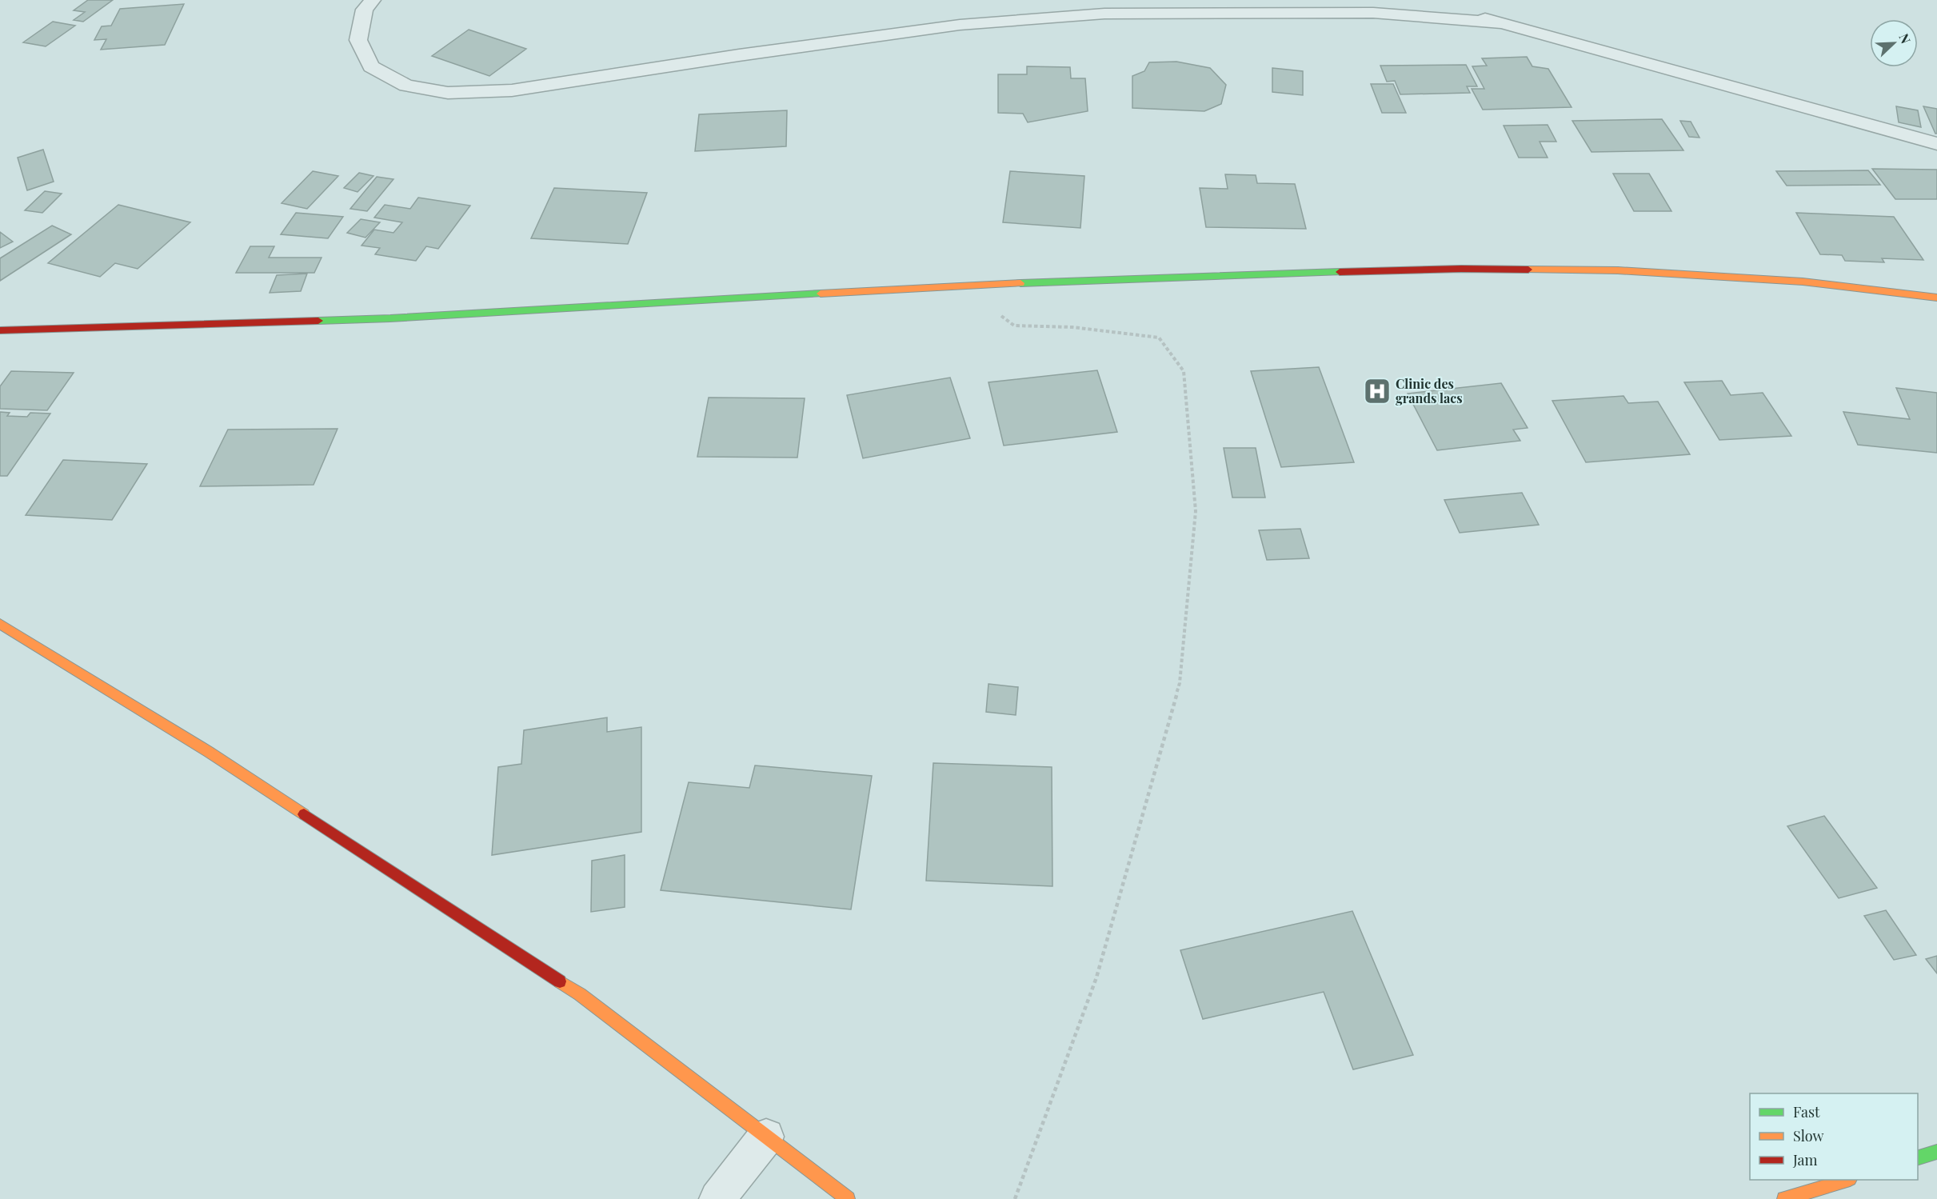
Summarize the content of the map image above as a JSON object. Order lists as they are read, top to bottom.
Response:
{
  "places": {
    "hospital": ["Clinic des grands lacs"]
  },
  "legend": ["Fast", "Slow", "Jam"],
  "north": "top right"
}
